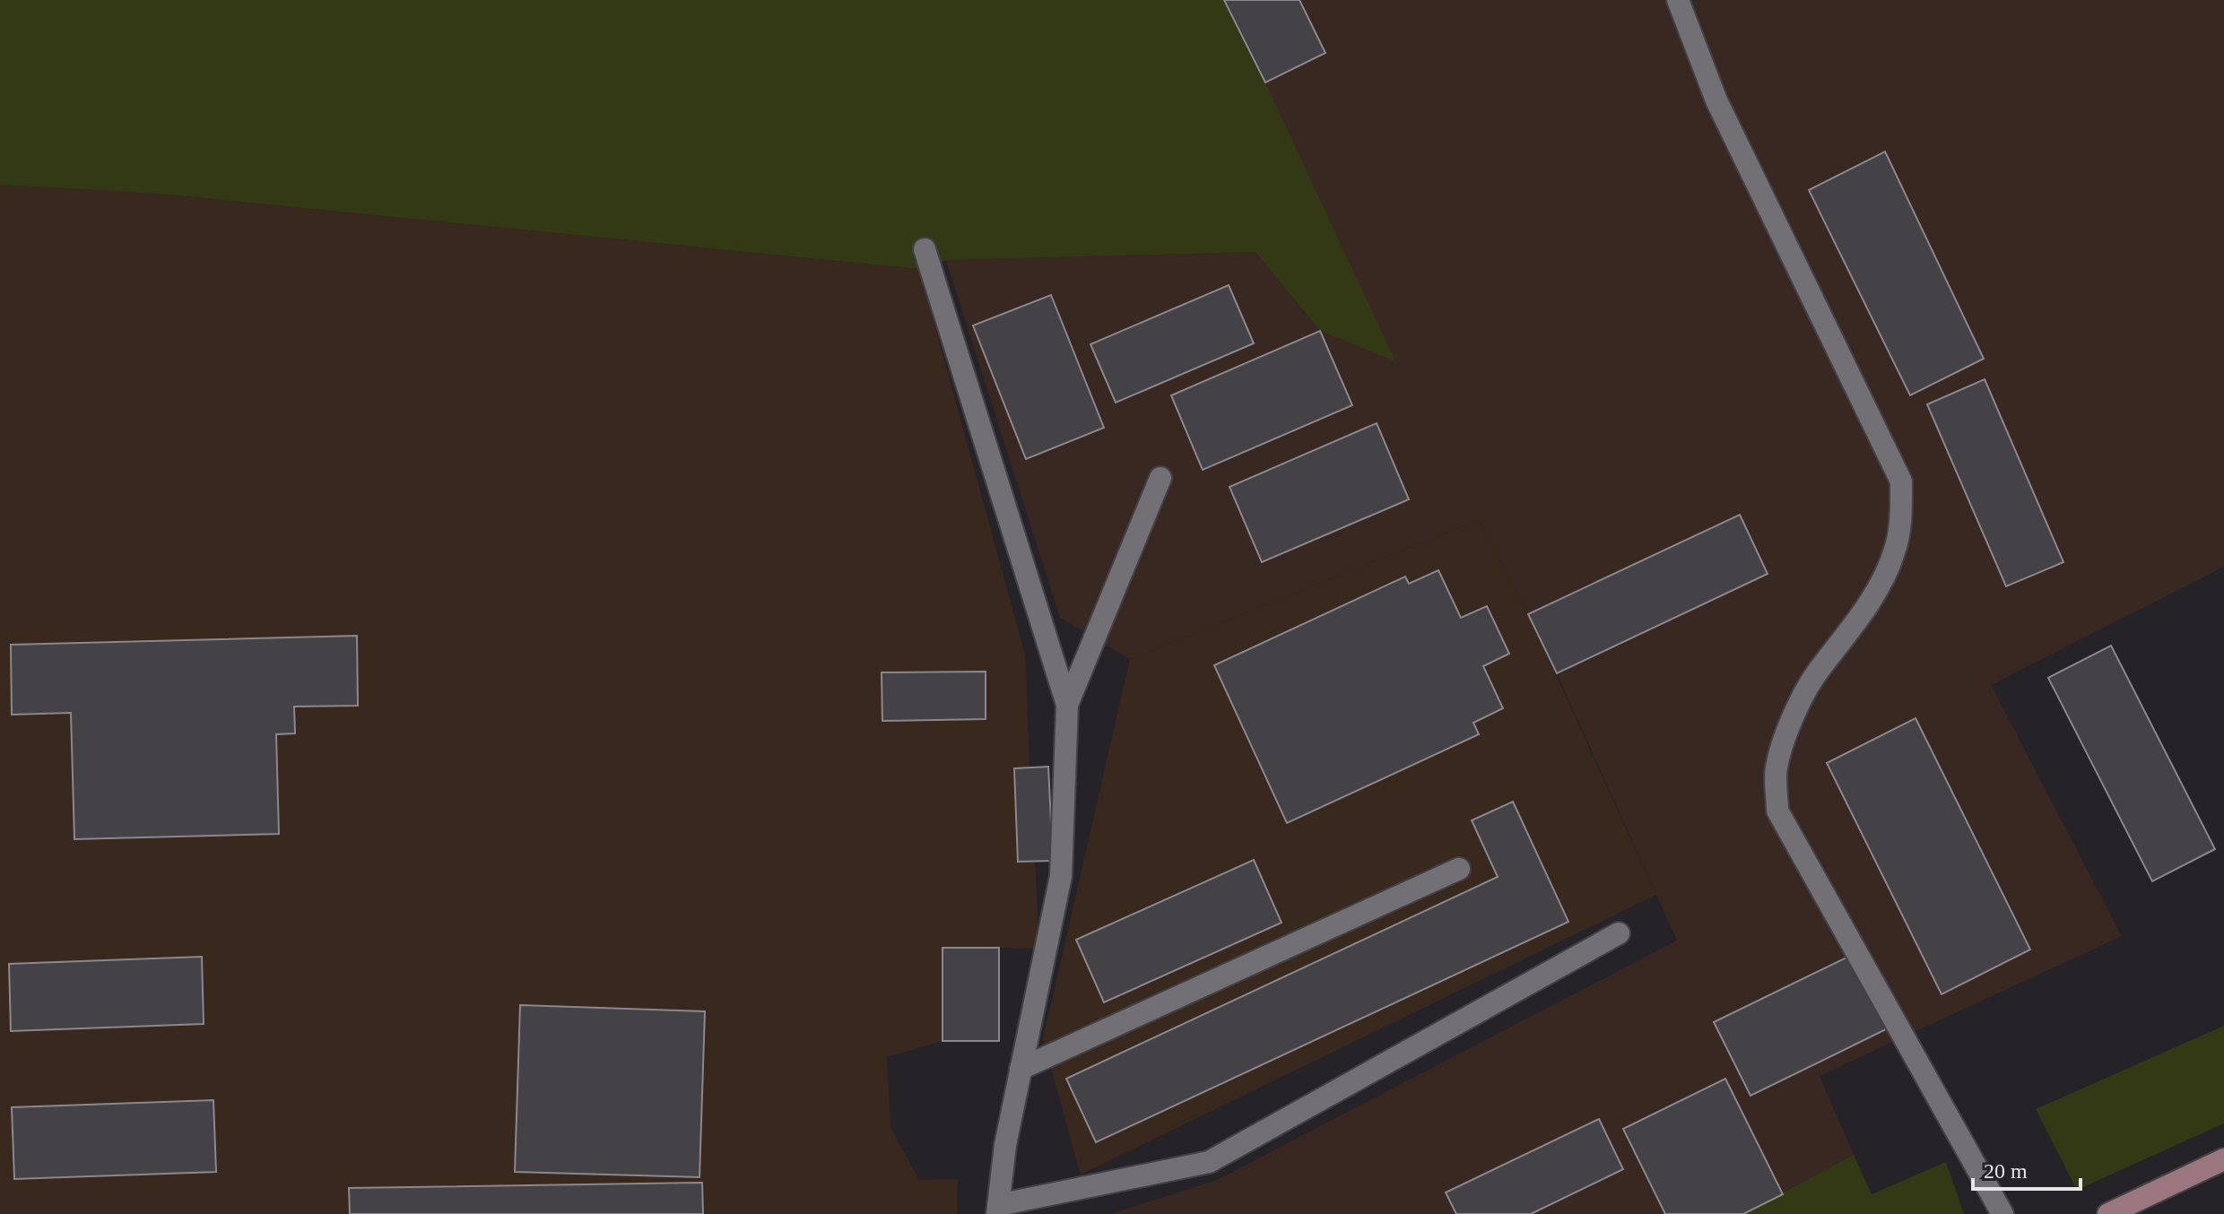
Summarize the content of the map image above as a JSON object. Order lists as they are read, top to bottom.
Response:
{
  "scale_bar": "20 m"
}
